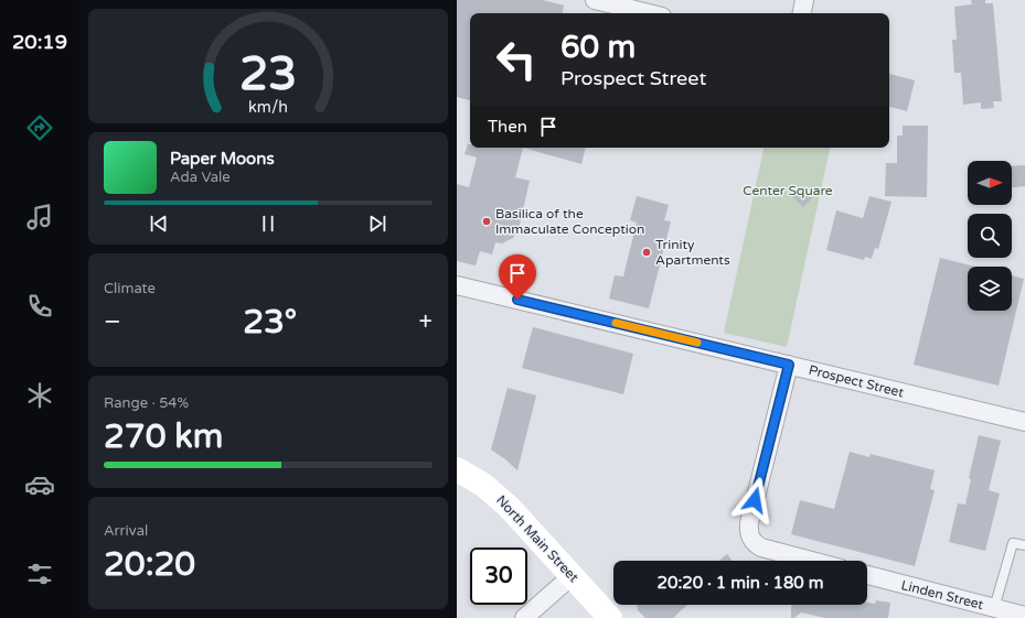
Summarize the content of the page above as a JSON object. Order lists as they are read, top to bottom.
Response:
{
  "streets": {
    "main road": ["North Main Street"],
    "street": ["Prospect Street", "Linden Street"]
  },
  "parks": ["Center Square"],
  "places": ["Basilica of the Immaculate Conception", "Trinity Apartments"],
  "north": "right",
  "page": {
    "tabs": "20:19",
    "turn": ["60 m", "Prospect Street"],
    "then": "Then",
    "song": ["Paper Moons", "Ada Vale"],
    "tile": [
      "Climate",
      ["Range · 54%", "270 km"],
      ["Arrival", "20:20"]
    ],
    "heat": ["−", "23°", "+"],
    "limit": "30",
    "trip": "20:20 · 1 min · 180 m",
    "gauge": ["23", "km/h"]
  }
}
